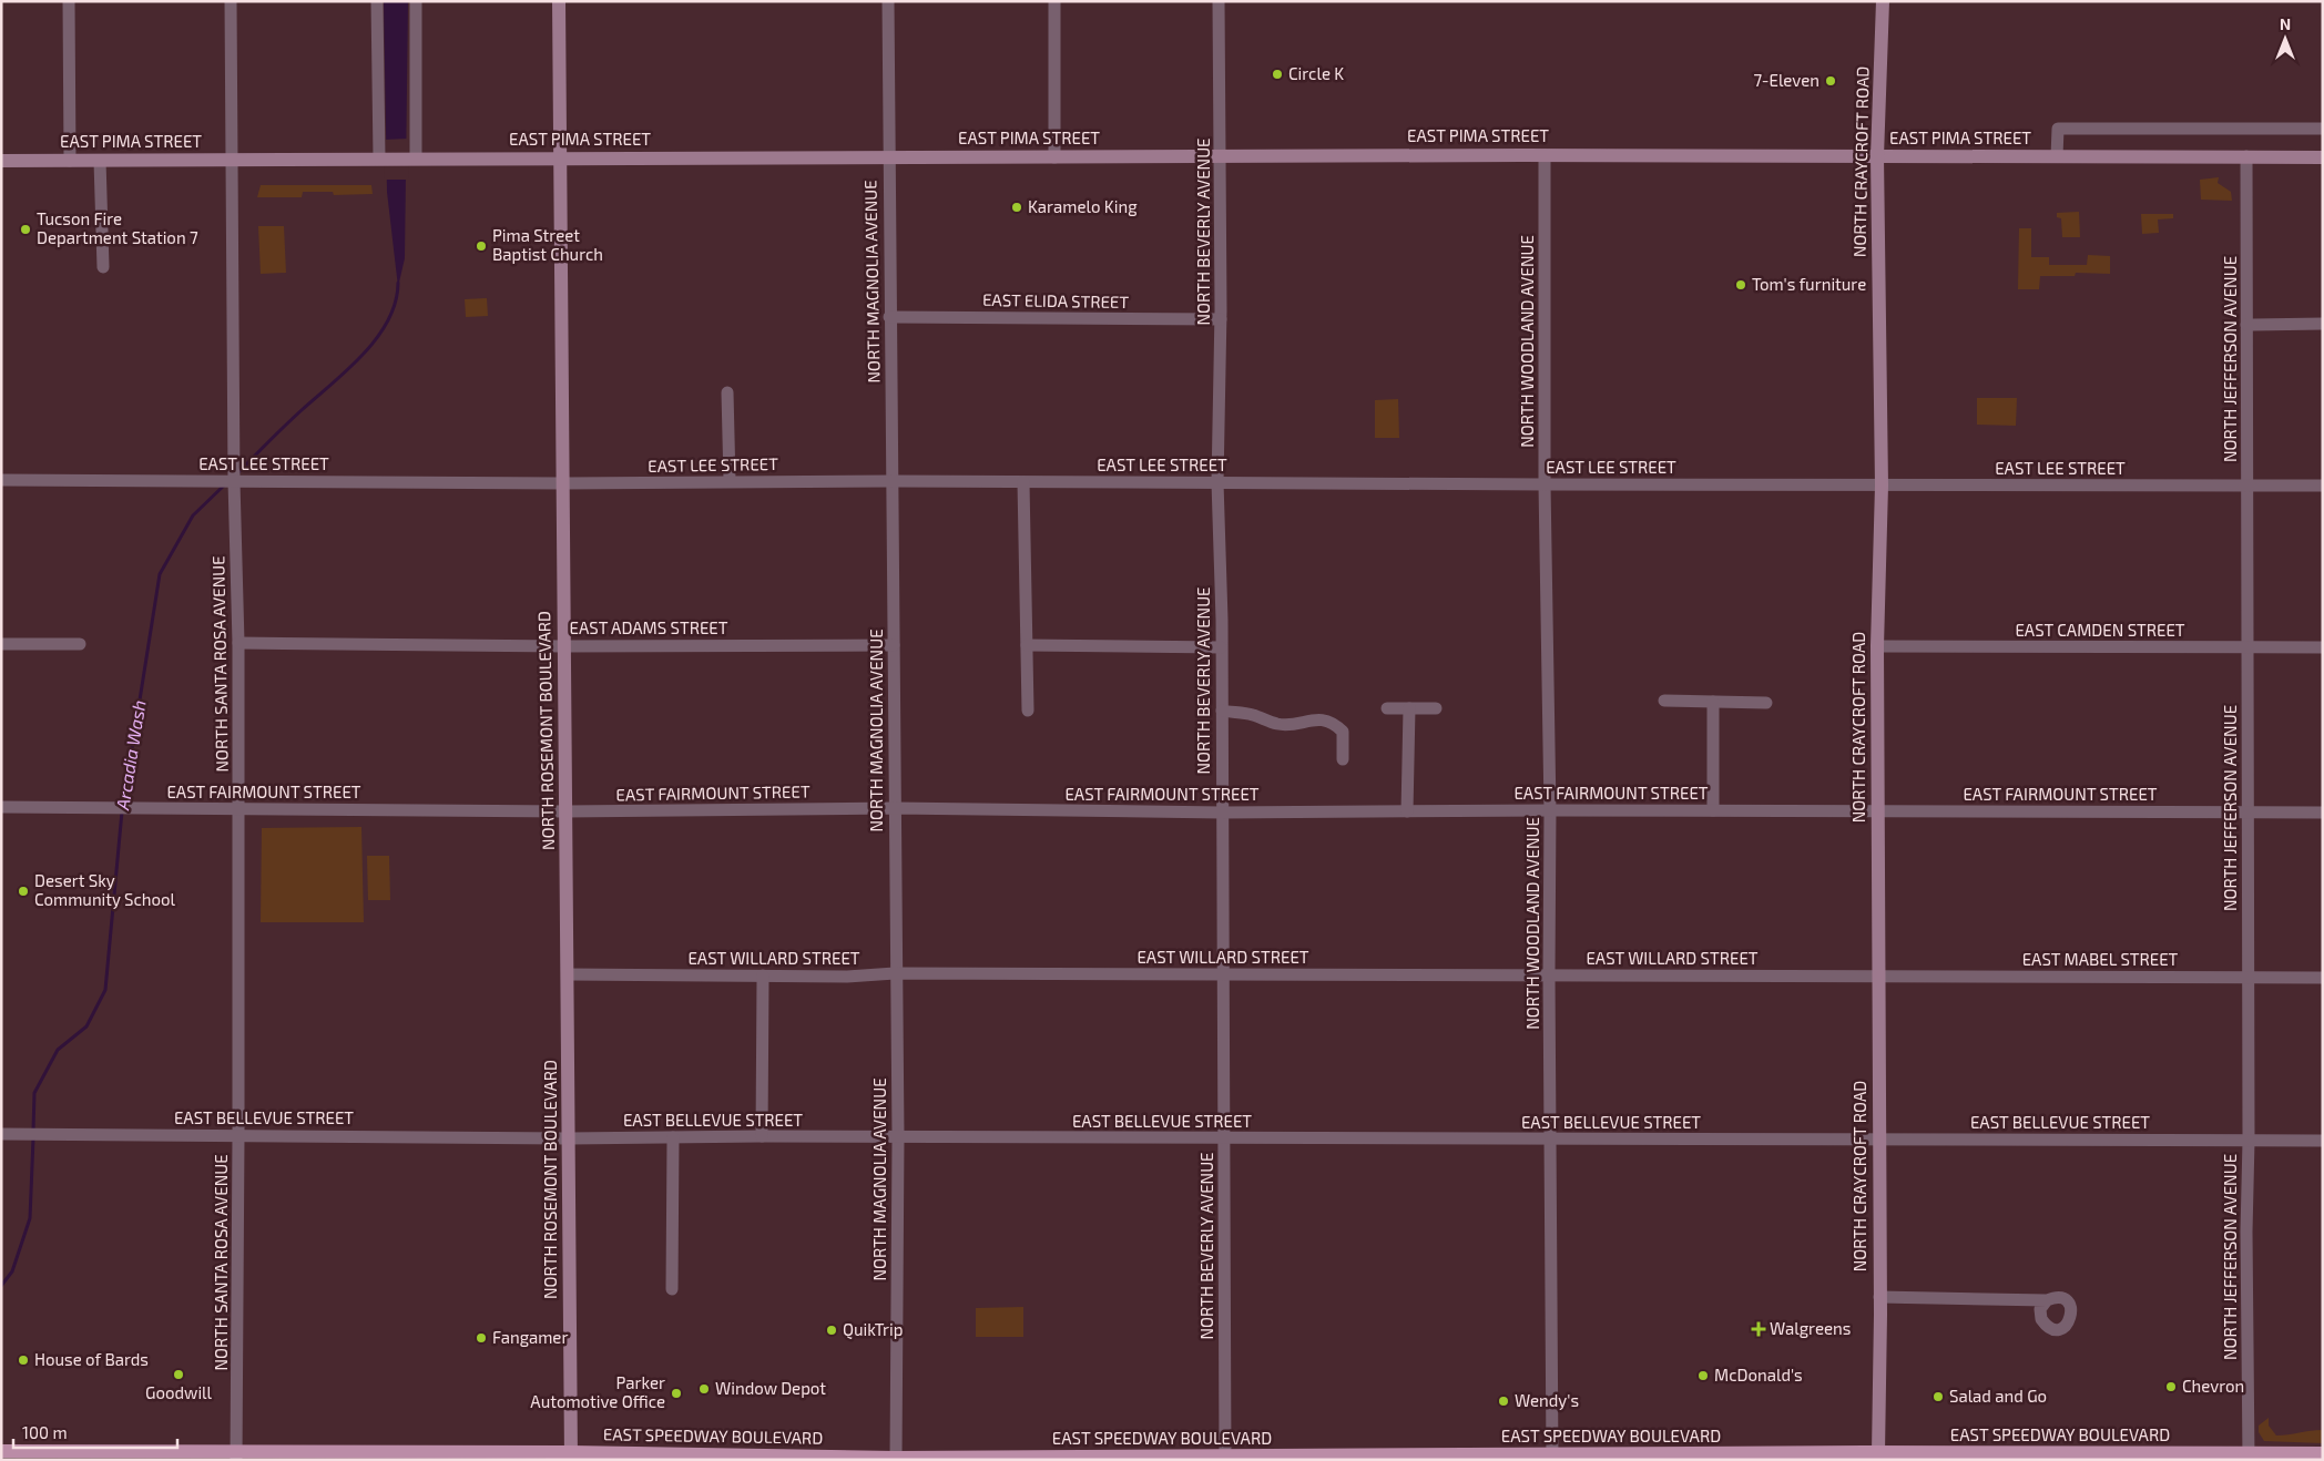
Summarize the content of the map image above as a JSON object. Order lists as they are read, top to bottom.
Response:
{
  "streets": {
    "main road": ["EAST SPEEDWAY BOULEVARD"],
    "street": [
      "EAST PIMA STREET",
      "NORTH CRAYCROFT ROAD",
      "NORTH BEVERLY AVENUE",
      "NORTH MAGNOLIA AVENUE",
      "EAST ELIDA STREET",
      "NORTH WOODLAND AVENUE",
      "NORTH JEFFERSON AVENUE",
      "EAST LEE STREET",
      "EAST ADAMS STREET",
      "EAST CAMDEN STREET",
      "NORTH SANTA ROSA AVENUE",
      "NORTH ROSEMONT BOULEVARD",
      "EAST FAIRMOUNT STREET",
      "EAST WILLARD STREET",
      "EAST MABEL STREET",
      "EAST BELLEVUE STREET"
    ]
  },
  "crossings": [
    ["EAST PIMA STREET", "NORTH CRAYCROFT ROAD"],
    ["EAST PIMA STREET", "NORTH BEVERLY AVENUE"],
    ["EAST PIMA STREET", "NORTH MAGNOLIA AVENUE"],
    ["EAST PIMA STREET", "NORTH WOODLAND AVENUE"],
    ["EAST PIMA STREET", "NORTH JEFFERSON AVENUE"],
    ["EAST PIMA STREET", "NORTH SANTA ROSA AVENUE"],
    ["EAST PIMA STREET", "NORTH ROSEMONT BOULEVARD"],
    ["NORTH CRAYCROFT ROAD", "EAST LEE STREET"],
    ["NORTH CRAYCROFT ROAD", "EAST CAMDEN STREET"],
    ["NORTH CRAYCROFT ROAD", "EAST FAIRMOUNT STREET"],
    ["NORTH CRAYCROFT ROAD", "EAST WILLARD STREET"],
    ["NORTH CRAYCROFT ROAD", "EAST MABEL STREET"],
    ["NORTH CRAYCROFT ROAD", "EAST BELLEVUE STREET"],
    ["NORTH CRAYCROFT ROAD", "EAST SPEEDWAY BOULEVARD"],
    ["NORTH BEVERLY AVENUE", "EAST ELIDA STREET"],
    ["NORTH BEVERLY AVENUE", "EAST LEE STREET"],
    ["NORTH BEVERLY AVENUE", "EAST FAIRMOUNT STREET"],
    ["NORTH BEVERLY AVENUE", "EAST WILLARD STREET"],
    ["NORTH BEVERLY AVENUE", "EAST BELLEVUE STREET"],
    ["NORTH BEVERLY AVENUE", "EAST SPEEDWAY BOULEVARD"],
    ["NORTH MAGNOLIA AVENUE", "EAST ELIDA STREET"],
    ["NORTH MAGNOLIA AVENUE", "EAST LEE STREET"],
    ["NORTH MAGNOLIA AVENUE", "EAST ADAMS STREET"],
    ["NORTH MAGNOLIA AVENUE", "EAST FAIRMOUNT STREET"],
    ["NORTH MAGNOLIA AVENUE", "EAST WILLARD STREET"],
    ["NORTH MAGNOLIA AVENUE", "EAST BELLEVUE STREET"],
    ["NORTH MAGNOLIA AVENUE", "EAST SPEEDWAY BOULEVARD"],
    ["NORTH WOODLAND AVENUE", "EAST LEE STREET"],
    ["NORTH WOODLAND AVENUE", "EAST FAIRMOUNT STREET"],
    ["NORTH WOODLAND AVENUE", "EAST WILLARD STREET"],
    ["NORTH WOODLAND AVENUE", "EAST BELLEVUE STREET"],
    ["NORTH WOODLAND AVENUE", "EAST SPEEDWAY BOULEVARD"],
    ["NORTH JEFFERSON AVENUE", "EAST LEE STREET"],
    ["NORTH JEFFERSON AVENUE", "EAST CAMDEN STREET"],
    ["NORTH JEFFERSON AVENUE", "EAST FAIRMOUNT STREET"],
    ["NORTH JEFFERSON AVENUE", "EAST MABEL STREET"],
    ["NORTH JEFFERSON AVENUE", "EAST BELLEVUE STREET"],
    ["NORTH JEFFERSON AVENUE", "EAST SPEEDWAY BOULEVARD"],
    ["EAST LEE STREET", "NORTH SANTA ROSA AVENUE"],
    ["EAST LEE STREET", "NORTH ROSEMONT BOULEVARD"],
    ["EAST ADAMS STREET", "NORTH SANTA ROSA AVENUE"],
    ["EAST ADAMS STREET", "NORTH ROSEMONT BOULEVARD"],
    ["NORTH SANTA ROSA AVENUE", "EAST FAIRMOUNT STREET"],
    ["NORTH SANTA ROSA AVENUE", "EAST BELLEVUE STREET"],
    ["NORTH SANTA ROSA AVENUE", "EAST SPEEDWAY BOULEVARD"],
    ["NORTH ROSEMONT BOULEVARD", "EAST FAIRMOUNT STREET"],
    ["NORTH ROSEMONT BOULEVARD", "EAST WILLARD STREET"],
    ["NORTH ROSEMONT BOULEVARD", "EAST BELLEVUE STREET"],
    ["NORTH ROSEMONT BOULEVARD", "EAST SPEEDWAY BOULEVARD"],
    ["EAST WILLARD STREET", "EAST MABEL STREET"]
  ],
  "water": ["Arcadia Wash"],
  "places": {
    "other": [
      "Circle K",
      "7-Eleven",
      "Karamelo King",
      "Tucson Fire Department Station 7",
      "Pima Street Baptist Church",
      "Tom's furniture",
      "Desert Sky Community School",
      "QuikTrip",
      "Fangamer",
      "House of Bards",
      "Goodwill",
      "McDonald's",
      "Chevron",
      "Window Depot",
      "Parker Automotive Office",
      "Salad and Go",
      "Wendy's"
    ],
    "health": ["Walgreens"]
  },
  "scale_bar": "100 m",
  "north": "top"
}
